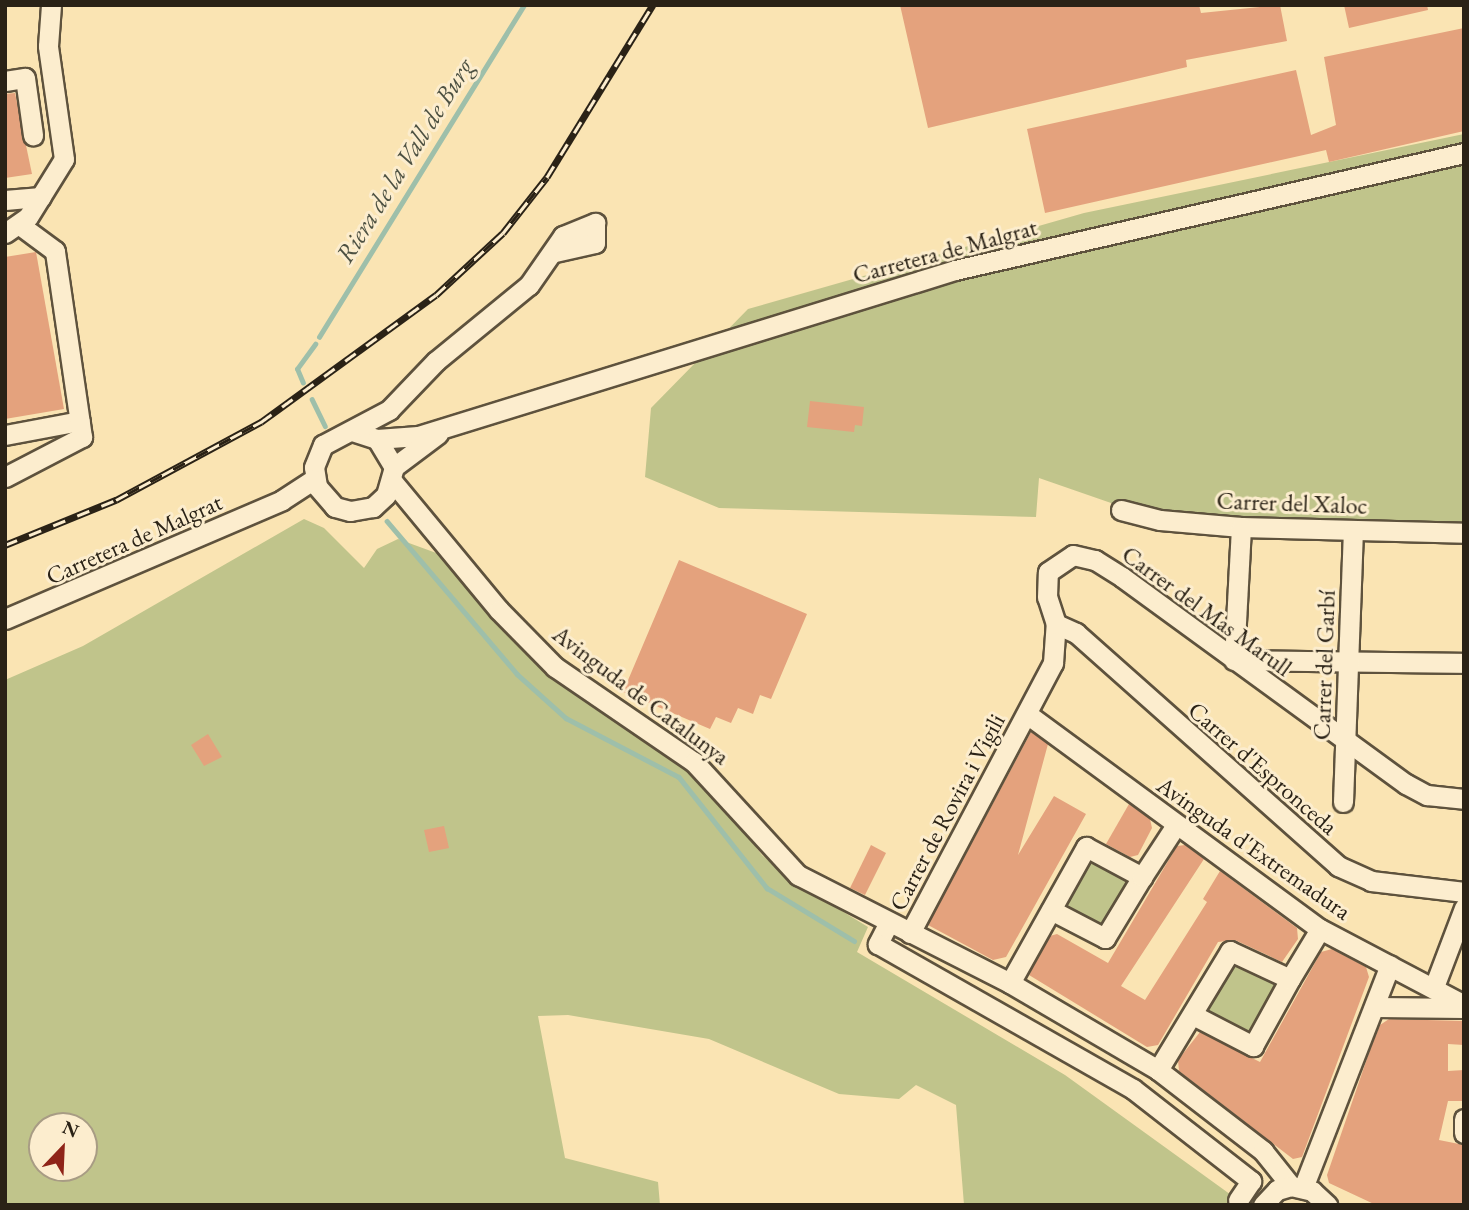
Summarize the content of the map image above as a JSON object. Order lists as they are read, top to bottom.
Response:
{
  "streets": {
    "street": [
      "Carretera de Malgrat",
      "Carrer del Xaloc",
      "Carrer del Mas Marull",
      "Carrer del Garbí",
      "Avinguda de Catalunya",
      "Carrer d'Espronceda",
      "Carrer de Rovira i Vigili",
      "Avinguda d'Extremadura"
    ]
  },
  "crossings": [
    ["Carretera de Malgrat", "Avinguda de Catalunya"],
    ["Carrer del Xaloc", "Carrer del Garbí"],
    ["Carrer del Mas Marull", "Carrer del Garbí"],
    ["Carrer del Mas Marull", "Carrer d'Espronceda"],
    ["Carrer del Mas Marull", "Carrer de Rovira i Vigili"],
    ["Carrer del Mas Marull", "Avinguda d'Extremadura"],
    ["Avinguda de Catalunya", "Carrer de Rovira i Vigili"],
    ["Carrer de Rovira i Vigili", "Avinguda d'Extremadura"]
  ],
  "water": ["Riera de la Vall de Burg"],
  "north": "top right"
}
